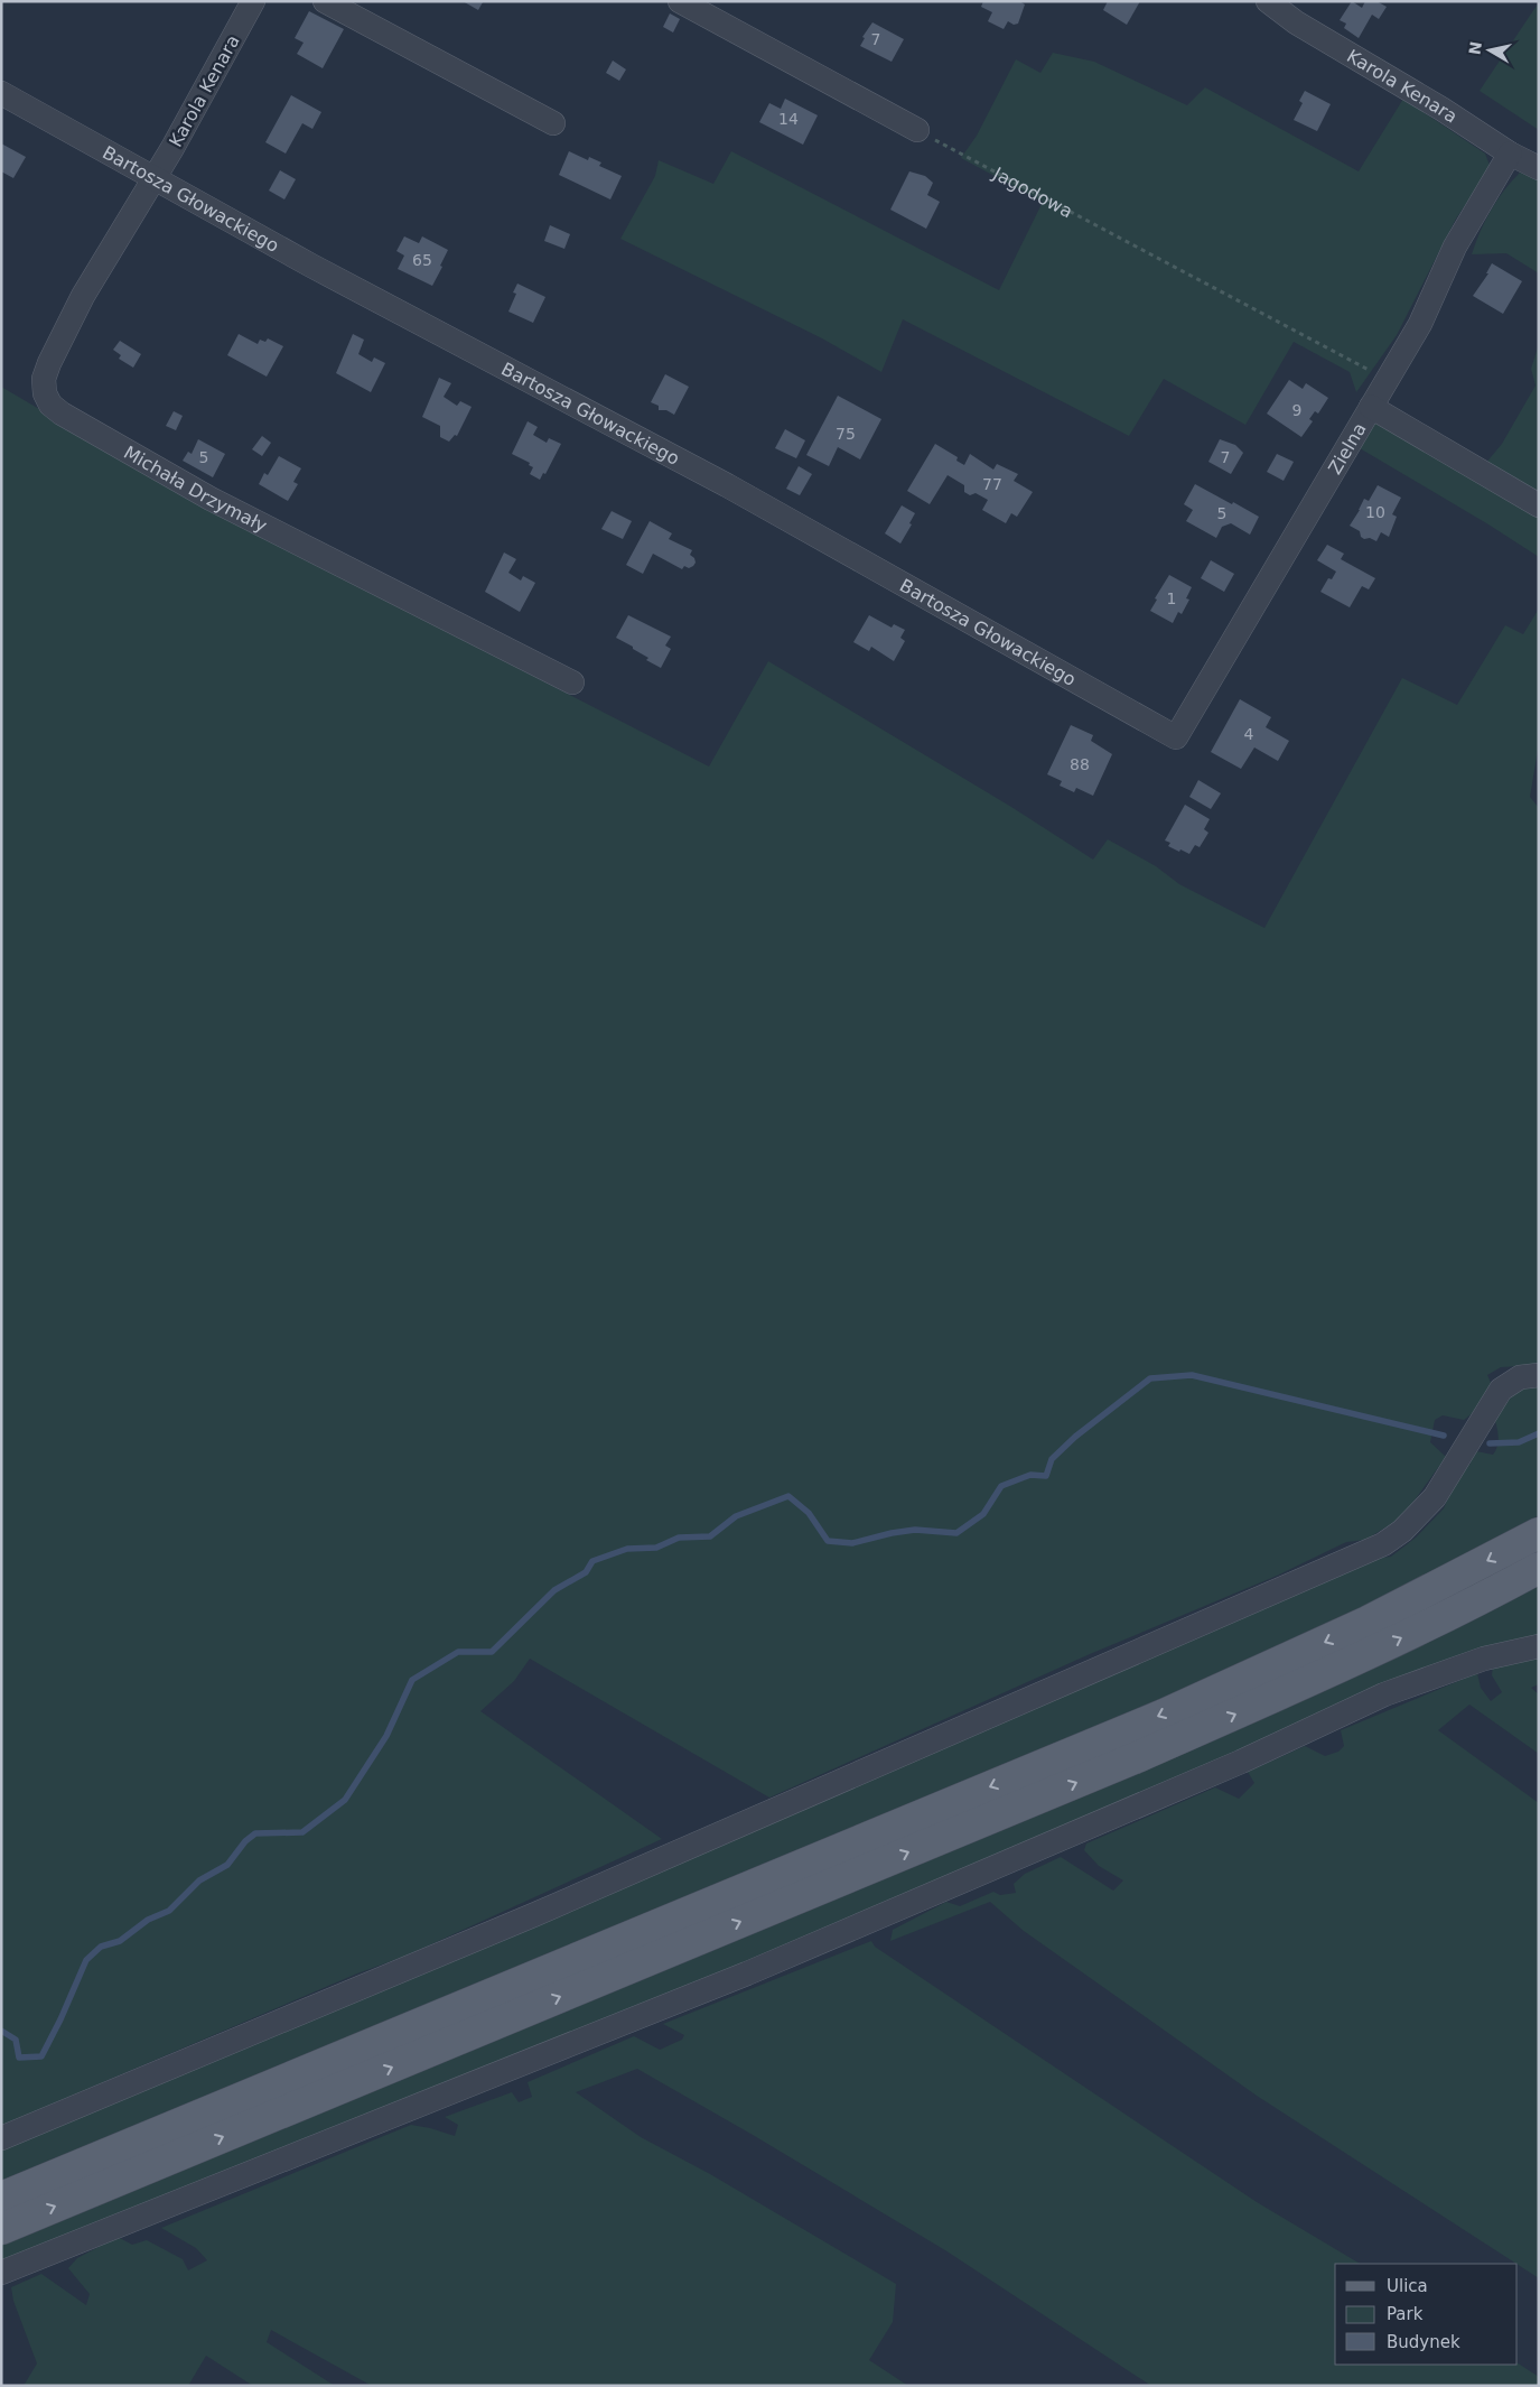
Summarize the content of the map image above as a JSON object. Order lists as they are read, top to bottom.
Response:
{
  "streets": {
    "street": [
      "Karola Kenara",
      "Bartosza Głowackiego",
      "Zielna",
      "Michała Drzymały"
    ],
    "path": ["Jagodowa"]
  },
  "crossings": [
    ["Karola Kenara", "Bartosza Głowackiego"],
    ["Karola Kenara", "Zielna"],
    ["Karola Kenara", "Michała Drzymały"],
    ["Jagodowa", "Zielna"],
    ["Bartosza Głowackiego", "Zielna"],
    ["Bartosza Głowackiego", "Michała Drzymały"]
  ],
  "house_numbers": [
    "7",
    "14",
    "65",
    "9",
    "75",
    "5",
    "7",
    "77",
    "10",
    "5",
    "1",
    "4",
    "88"
  ],
  "legend": ["Ulica", "Park", "Budynek"],
  "north": "left"
}
